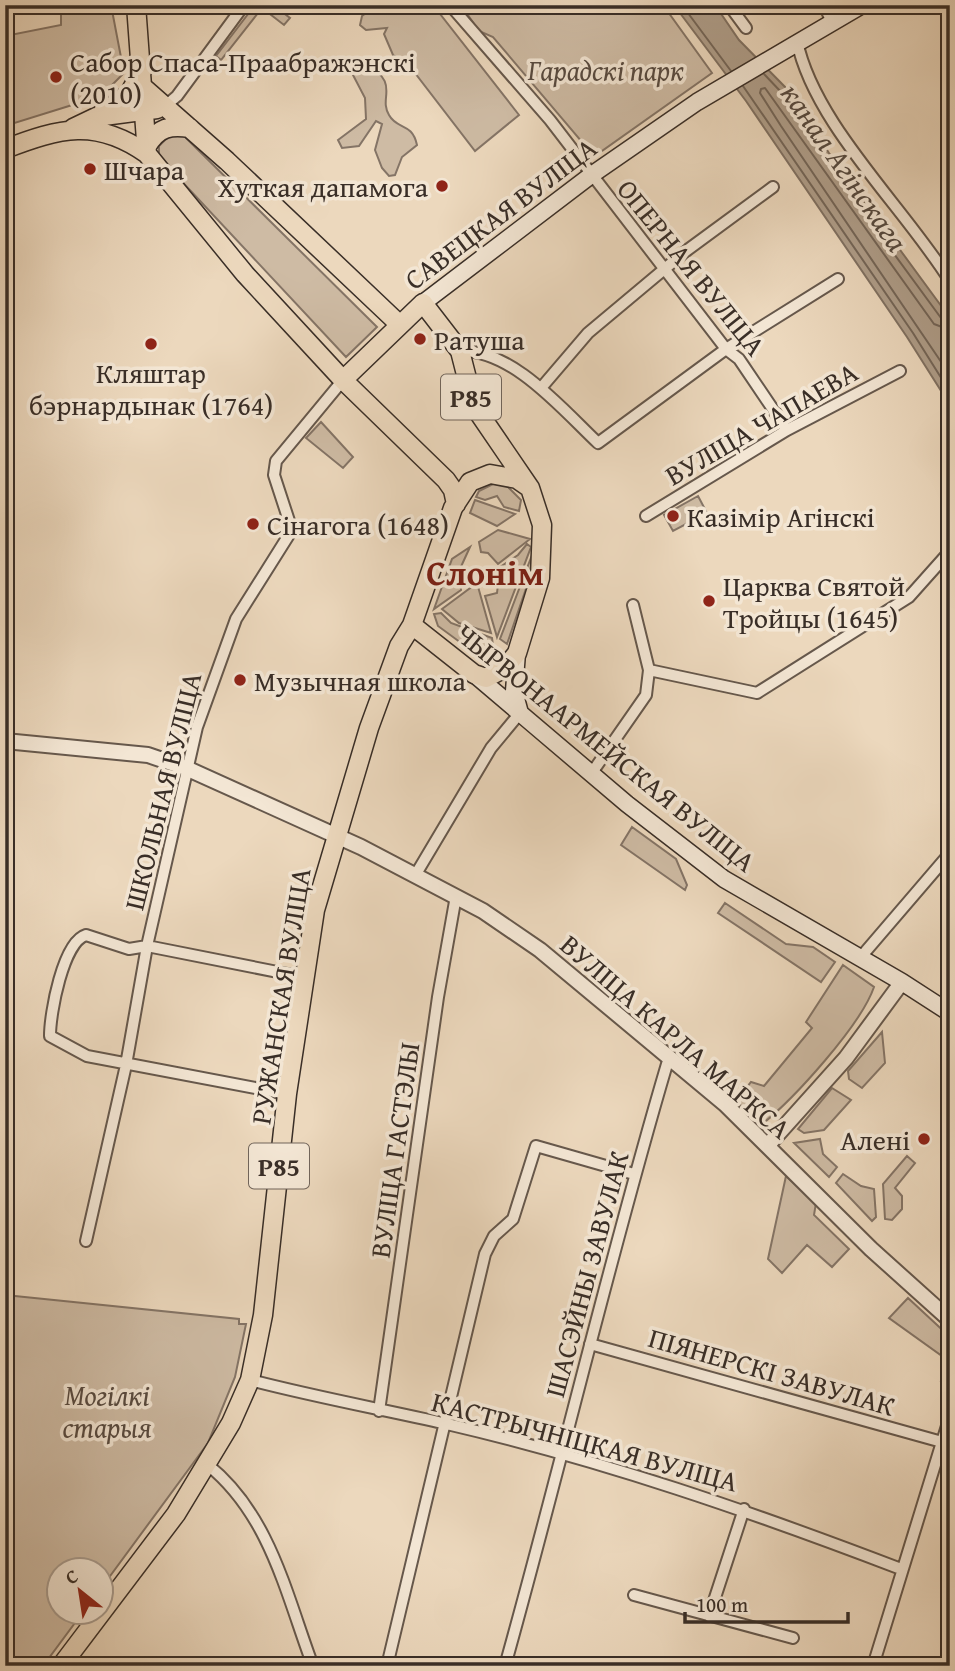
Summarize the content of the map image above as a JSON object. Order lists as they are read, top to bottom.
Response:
{
  "streets": {
    "main road": [
      "САВЕЦКАЯ ВУЛІЦА",
      "Р85",
      "ЧЫРВОНААРМЕЙСКАЯ ВУЛІЦА",
      "РУЖАНСКАЯ ВУЛІЦА"
    ],
    "street": [
      "ОПЕРНАЯ ВУЛІЦА",
      "ВУЛІЦА ЧАПАЕВА",
      "ШКОЛЬНАЯ ВУЛІЦА",
      "ВУЛІЦА КАРЛА МАРКСА",
      "ВУЛІЦА ГАСТЭЛЫ",
      "ШАСЭЙНЫ ЗАВУЛАК",
      "ПІЯНЕРСКІ ЗАВУЛАК",
      "КАСТРЫЧНІЦКАЯ ВУЛІЦА"
    ]
  },
  "crossings": [
    ["САВЕЦКАЯ ВУЛІЦА", "ОПЕРНАЯ ВУЛІЦА"],
    ["САВЕЦКАЯ ВУЛІЦА", "Р85"],
    ["САВЕЦКАЯ ВУЛІЦА", "ШКОЛЬНАЯ ВУЛІЦА"],
    ["ОПЕРНАЯ ВУЛІЦА", "ВУЛІЦА ЧАПАЕВА"],
    ["Р85", "ЧЫРВОНААРМЕЙСКАЯ ВУЛІЦА"],
    ["Р85", "РУЖАНСКАЯ ВУЛІЦА"],
    ["ЧЫРВОНААРМЕЙСКАЯ ВУЛІЦА", "РУЖАНСКАЯ ВУЛІЦА"],
    ["ШКОЛЬНАЯ ВУЛІЦА", "РУЖАНСКАЯ ВУЛІЦА"],
    ["ШКОЛЬНАЯ ВУЛІЦА", "ВУЛІЦА КАРЛА МАРКСА"],
    ["РУЖАНСКАЯ ВУЛІЦА", "ВУЛІЦА КАРЛА МАРКСА"],
    ["РУЖАНСКАЯ ВУЛІЦА", "КАСТРЫЧНІЦКАЯ ВУЛІЦА"],
    ["ВУЛІЦА КАРЛА МАРКСА", "ВУЛІЦА ГАСТЭЛЫ"],
    ["ВУЛІЦА КАРЛА МАРКСА", "ШАСЭЙНЫ ЗАВУЛАК"],
    ["ВУЛІЦА ГАСТЭЛЫ", "КАСТРЫЧНІЦКАЯ ВУЛІЦА"],
    ["ШАСЭЙНЫ ЗАВУЛАК", "ПІЯНЕРСКІ ЗАВУЛАК"],
    ["ШАСЭЙНЫ ЗАВУЛАК", "КАСТРЫЧНІЦКАЯ ВУЛІЦА"]
  ],
  "districts": ["Слонім"],
  "water": ["канал Агінскага"],
  "parks": ["Гарадскі парк", "Могілкі старыя"],
  "places": [
    "Сабор Спаса-Праабражэнскі (2010)",
    "Шчара",
    "Хуткая дапамога",
    "Ратуша",
    "Кляштар бэрнардынак (1764)",
    "Казімір Агінскі",
    "Сінагога (1648)",
    "Царква Святой Тройцы (1645)",
    "Музычная школа",
    "Алені"
  ],
  "scale_bar": "100 m",
  "north": "top left"
}
